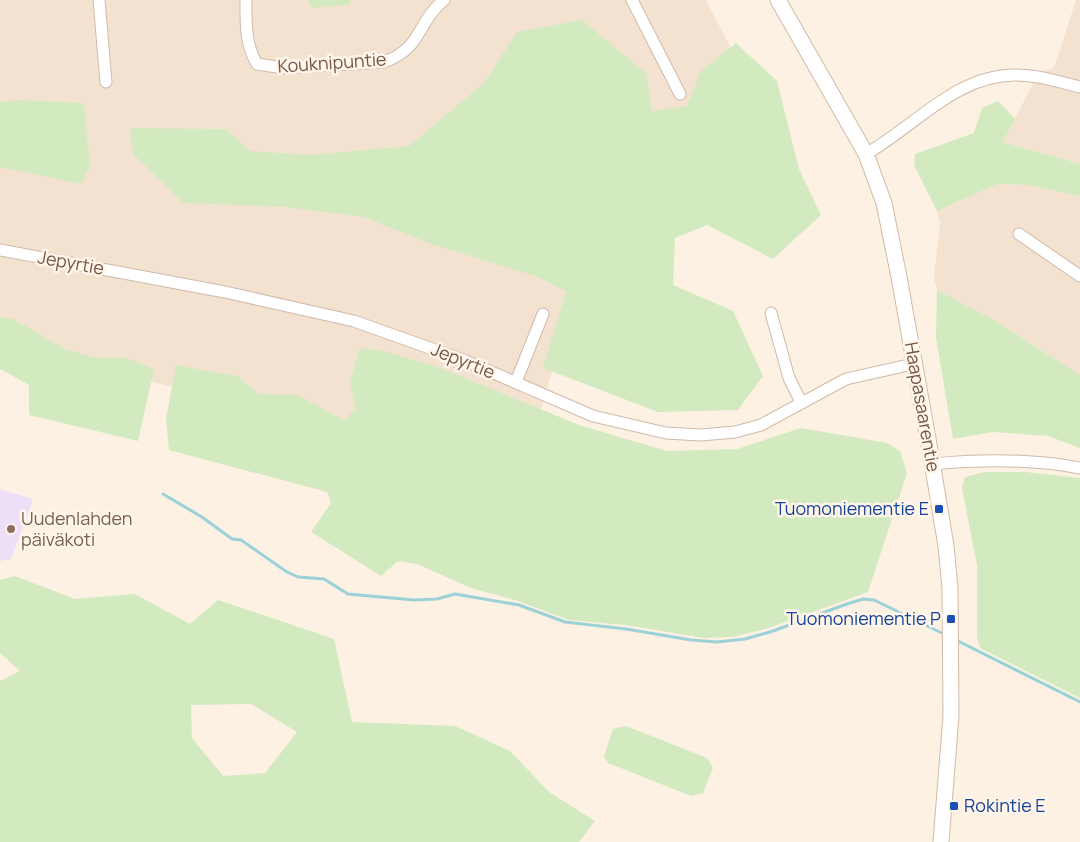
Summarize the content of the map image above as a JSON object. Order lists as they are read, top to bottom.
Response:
{
  "streets": {
    "main road": ["Haapasaarentie"],
    "street": ["Kouknipuntie", "Jepyrtie"]
  },
  "crossings": [
    ["Jepyrtie", "Haapasaarentie"]
  ],
  "places": {
    "transit": ["Tuomoniementie E", "Tuomoniementie P", "Rokintie E"],
    "other": ["Uudenlahden päiväkoti"]
  }
}
